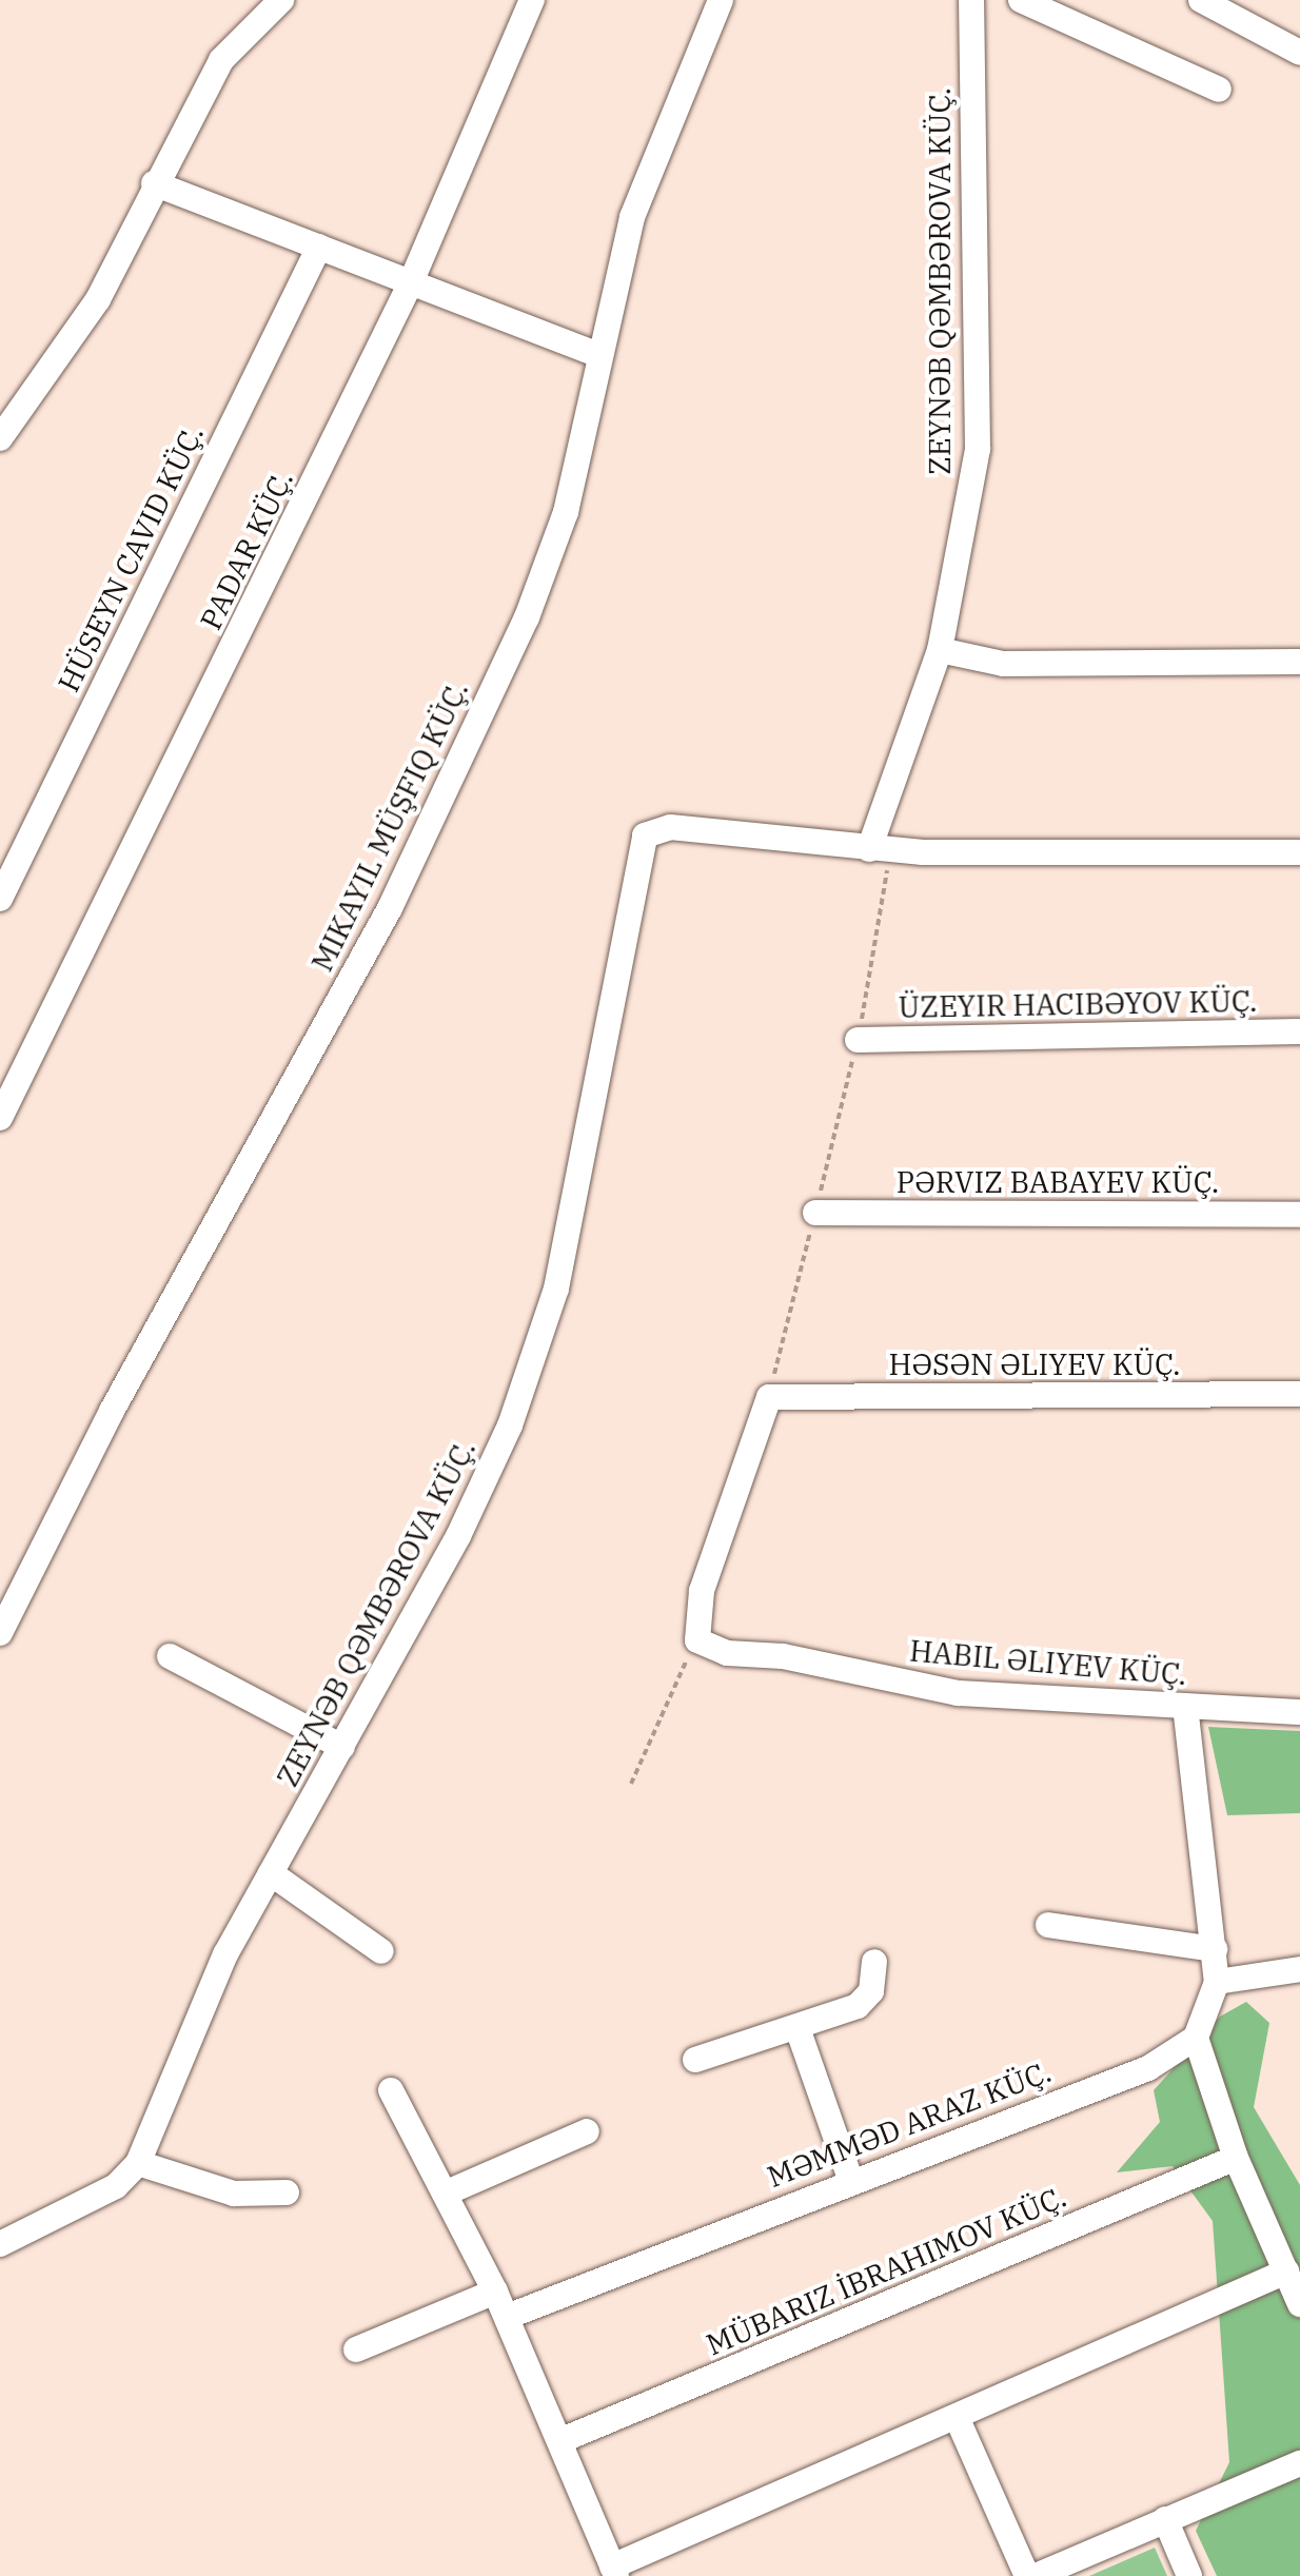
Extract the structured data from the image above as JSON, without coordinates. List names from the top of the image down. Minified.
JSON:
{"streets":{"street":["ZEYNƏB QƏMBƏROVA KÜÇ.","PADAR KÜÇ.","HÜSEYN CAVID KÜÇ.","PƏRVIZ BABAYEV KÜÇ.","HƏSƏN ƏLIYEV KÜÇ.","HABIL ƏLIYEV KÜÇ.","MƏMMƏD ARAZ KÜÇ.","MÜBARIZ İBRAHIMOV KÜÇ."]}}
